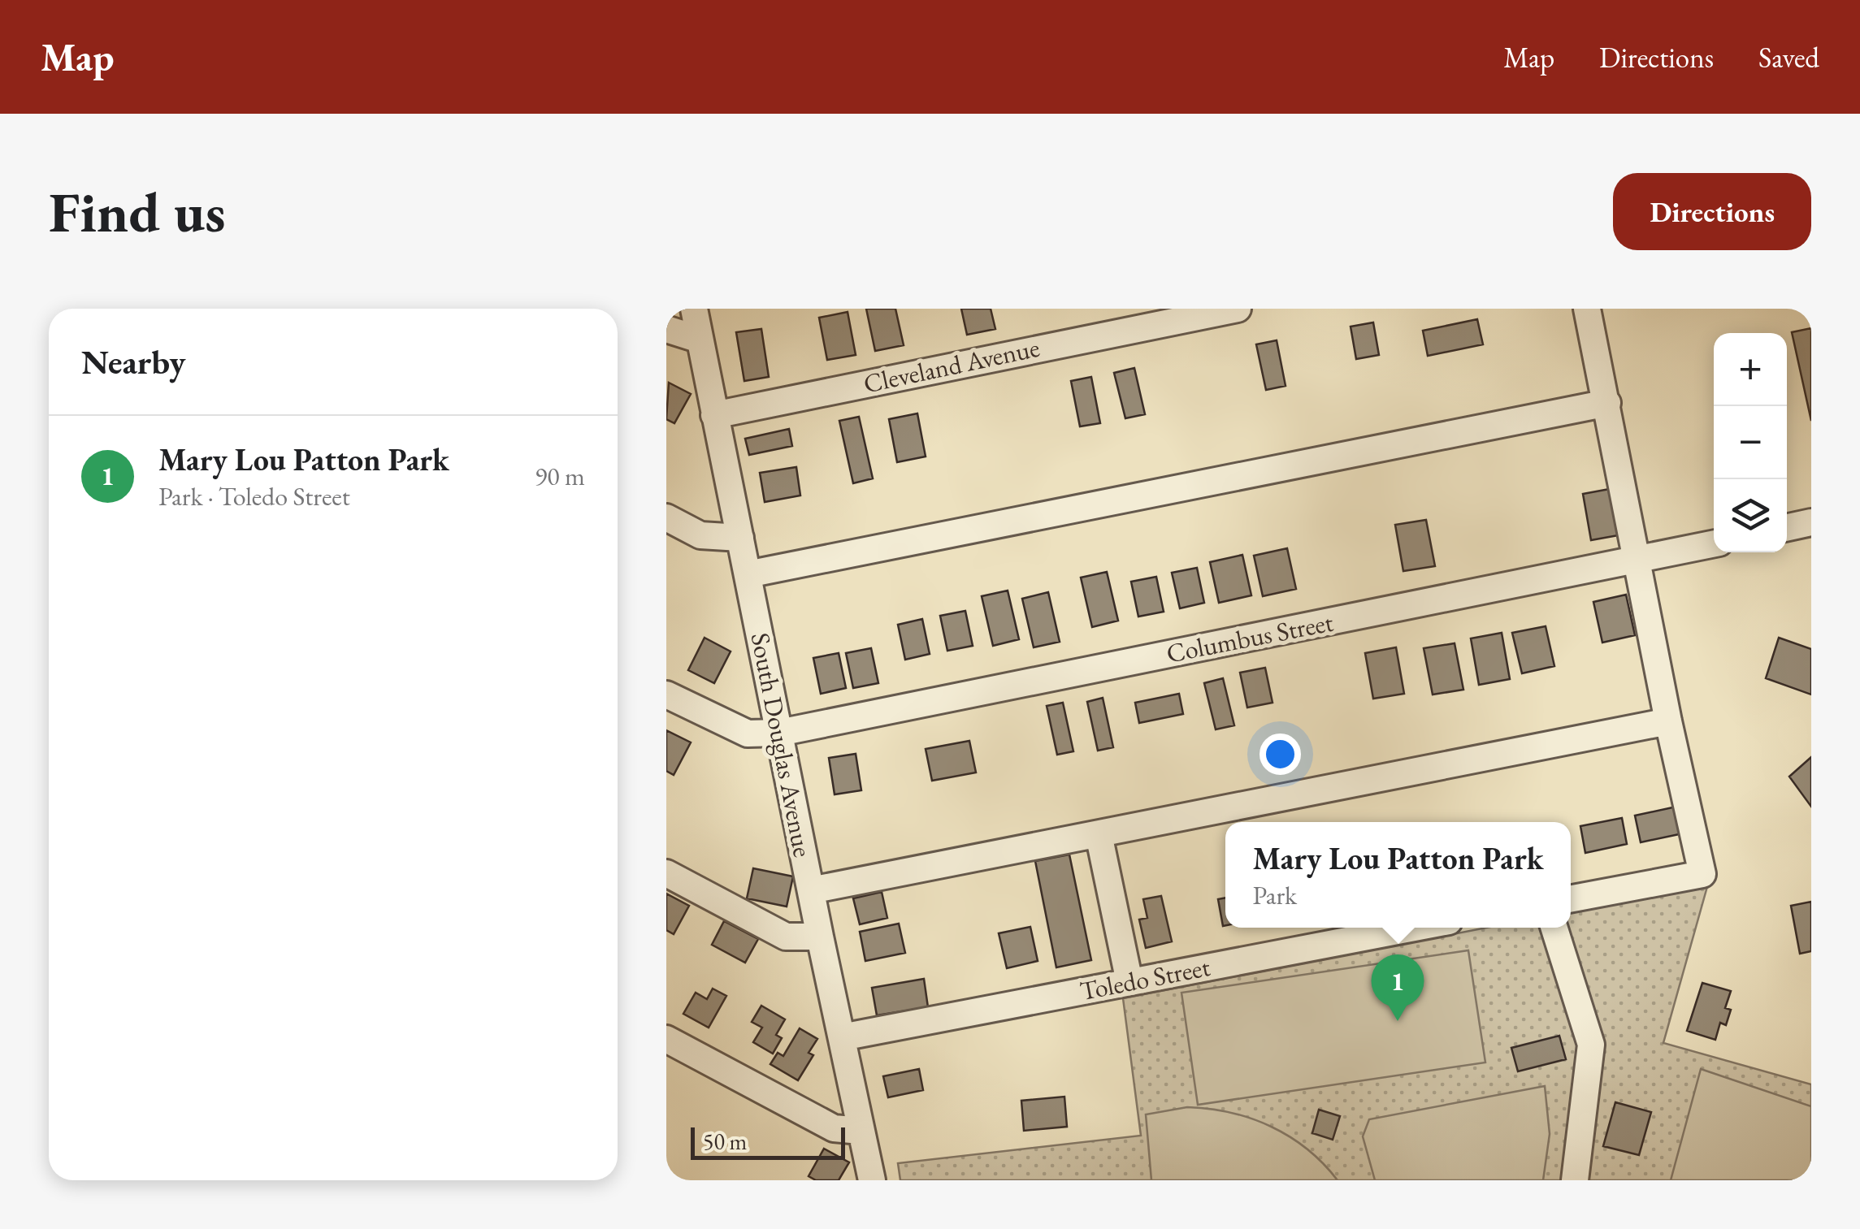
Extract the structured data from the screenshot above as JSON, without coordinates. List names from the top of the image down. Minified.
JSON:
{"streets":{"street":["Cleveland Avenue","Columbus Street","South Douglas Avenue","Toledo Street"]},"crossings":[["Cleveland Avenue","South Douglas Avenue"],["Columbus Street","South Douglas Avenue"],["South Douglas Avenue","Toledo Street"]],"scale_bar":"50 m","page":{"header":"Map","nav":["Map","Directions","Saved"],"buttons":"Directions","title":"Find us","heading":"Nearby","map_buttons":["+","−"],"list":[{"mark":"1","name":"Mary Lou Patton Park","note":"Park · Toledo Street","value":"90 m"}],"popup":["Mary Lou Patton Park","Park"],"pins":"1","scale":"50 m"}}
